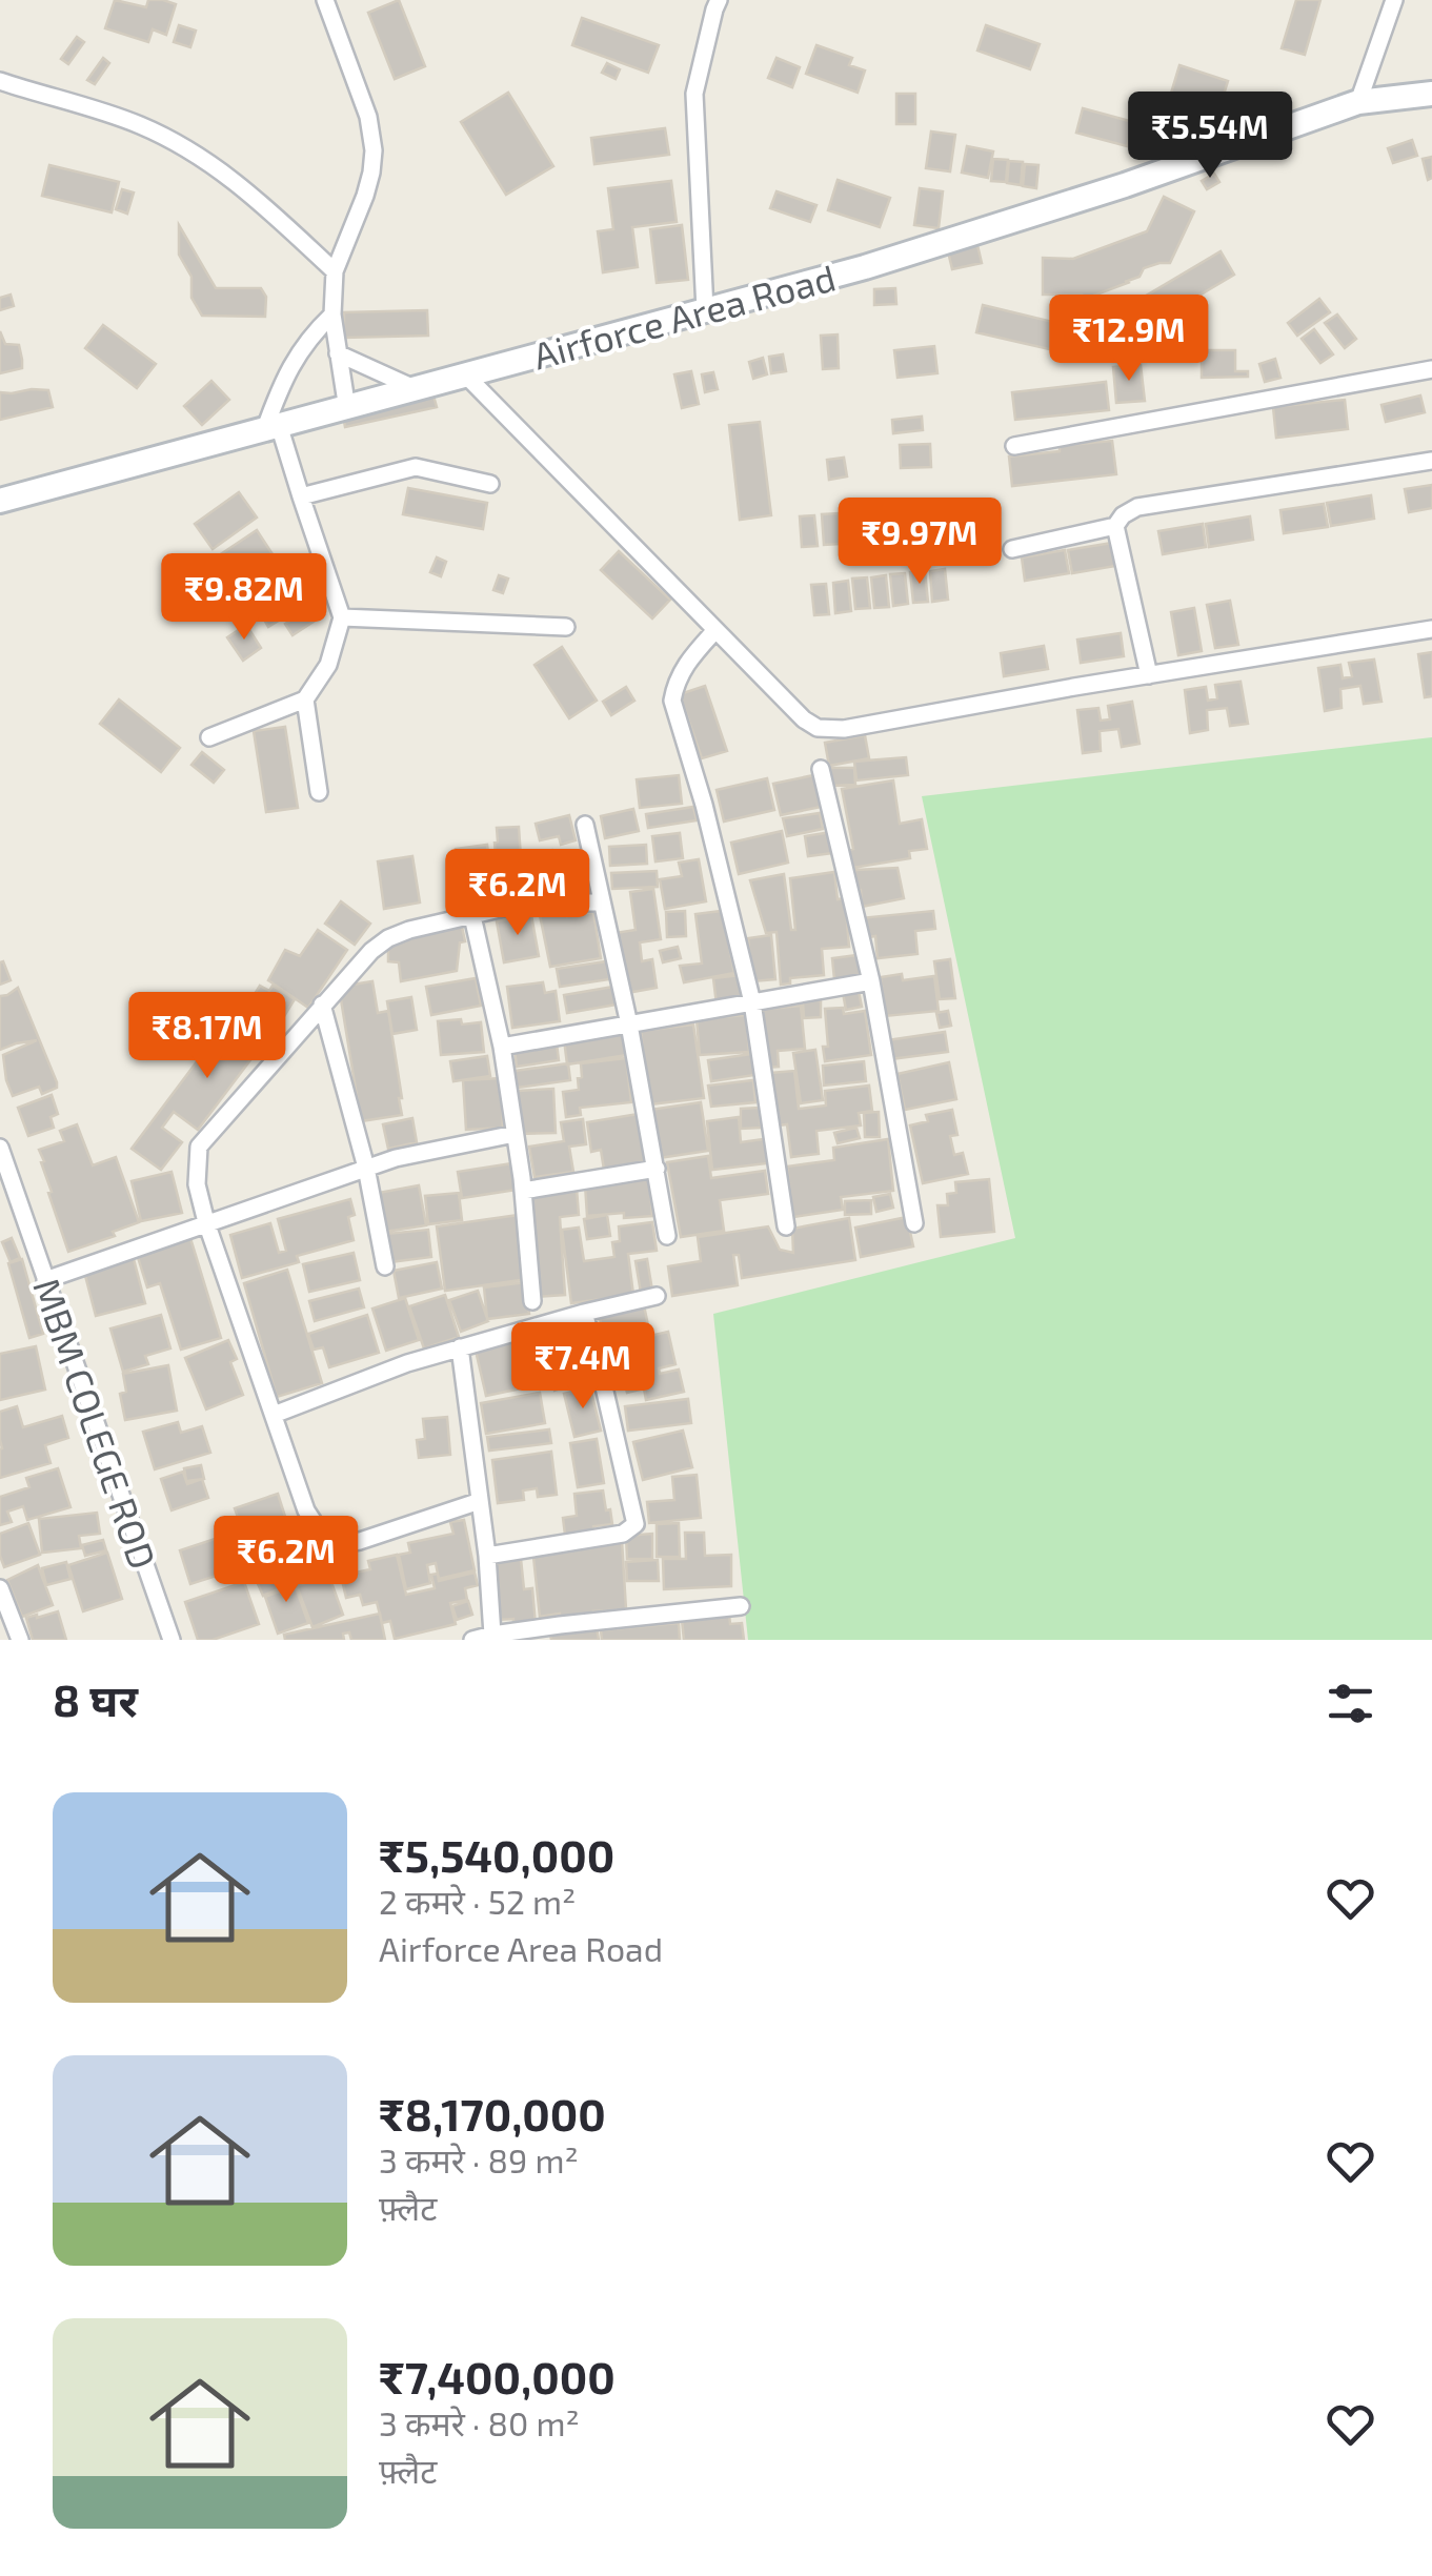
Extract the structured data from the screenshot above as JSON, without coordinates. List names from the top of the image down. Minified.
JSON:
{"streets":{"street":["Airforce Area Road","MBM COLEGE ROD"]},"page":{"price":["₹5.54M","₹12.9M","₹9.97M","₹9.82M","₹6.2M","₹8.17M","₹7.4M","₹6.2M"],"heading":"8 घर","list":[{"name":"₹5,540,000","note":"2 कमरे · 52 m² · Airforce Area Road"},{"name":"₹8,170,000","note":"3 कमरे · 89 m² · फ़्लैट"},{"name":"₹7,400,000","note":"3 कमरे · 80 m² · फ़्लैट"}]}}
